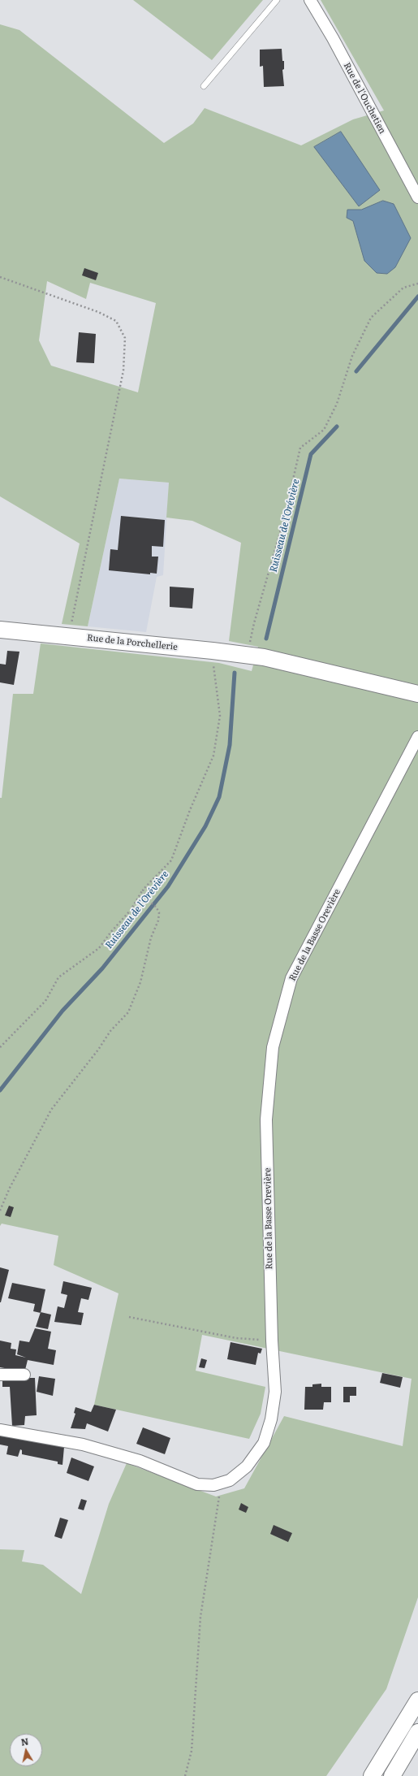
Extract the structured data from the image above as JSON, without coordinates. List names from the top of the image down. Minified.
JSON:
{"streets":{"street":["Rue de l'Ouchetien","Rue de la Porchellerie","Rue de la Basse Orevière"]},"water":["Ruisseau de l'Orévière"],"north":"top"}
